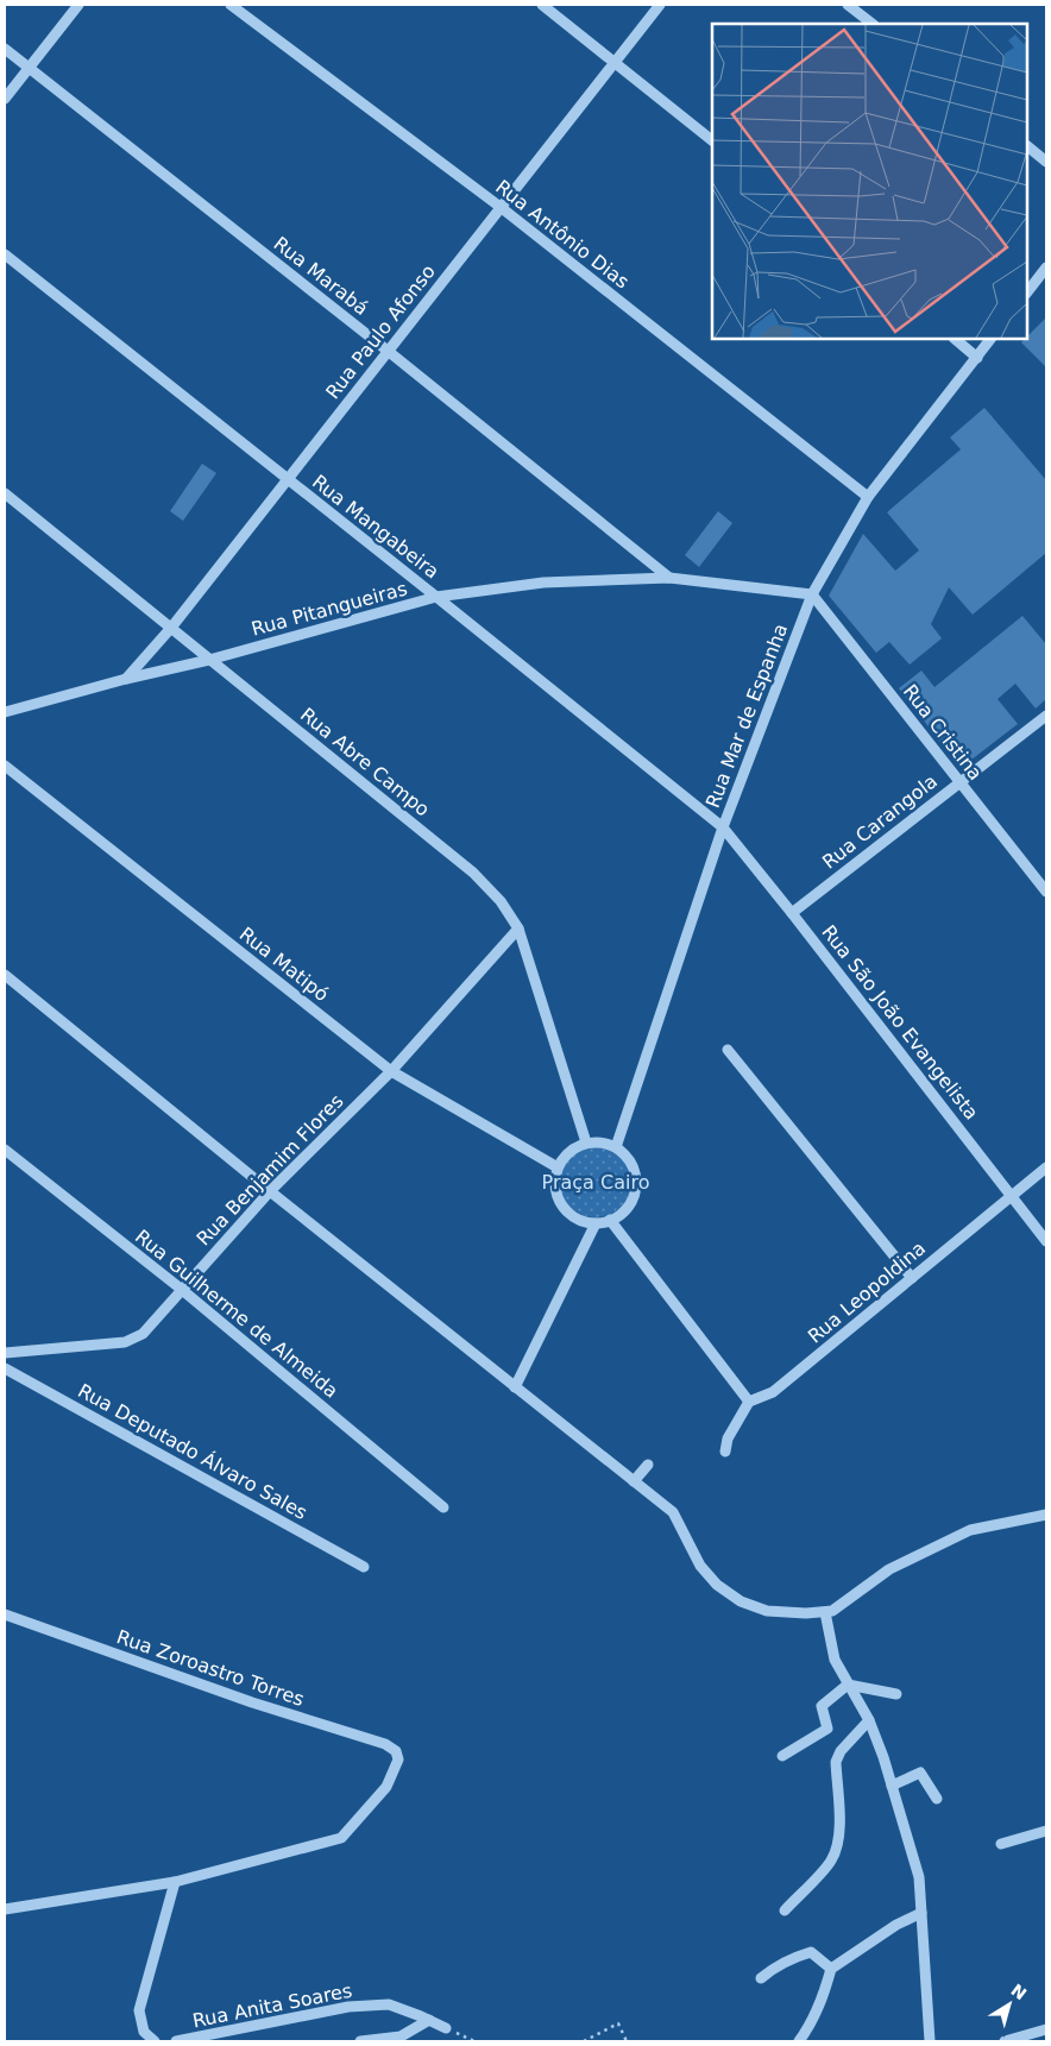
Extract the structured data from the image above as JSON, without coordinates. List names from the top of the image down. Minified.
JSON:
{"streets":{"street":["Rua Antônio Dias","Rua Marabá","Rua Paulo Afonso","Rua Mangabeira","Rua Pitangueiras","Rua Mar de Espanha","Rua Cristina","Rua Abre Campo","Rua Carangola","Rua Matipó","Rua São João Evangelista","Rua Benjamim Flores","Rua Leopoldina","Rua Guilherme de Almeida","Rua Deputado Álvaro Sales","Rua Zoroastro Torres","Rua Anita Soares"]},"crossings":[["Rua Antônio Dias","Rua Paulo Afonso"],["Rua Antônio Dias","Rua Mar de Espanha"],["Rua Marabá","Rua Paulo Afonso"],["Rua Marabá","Rua Pitangueiras"],["Rua Paulo Afonso","Rua Mangabeira"],["Rua Paulo Afonso","Rua Pitangueiras"],["Rua Paulo Afonso","Rua Abre Campo"],["Rua Mangabeira","Rua Pitangueiras"],["Rua Mangabeira","Rua Mar de Espanha"],["Rua Mangabeira","Rua São João Evangelista"],["Rua Pitangueiras","Rua Mar de Espanha"],["Rua Pitangueiras","Rua Cristina"],["Rua Pitangueiras","Rua Abre Campo"],["Rua Mar de Espanha","Rua Cristina"],["Rua Mar de Espanha","Rua Abre Campo"],["Rua Mar de Espanha","Rua Matipó"],["Rua Mar de Espanha","Rua São João Evangelista"],["Rua Cristina","Rua Carangola"],["Rua Abre Campo","Rua Matipó"],["Rua Abre Campo","Rua Benjamim Flores"],["Rua Carangola","Rua São João Evangelista"],["Rua Matipó","Rua Benjamim Flores"],["Rua São João Evangelista","Rua Leopoldina"],["Rua Benjamim Flores","Rua Guilherme de Almeida"]],"parks":["Praça Cairo"],"north":"top right"}
